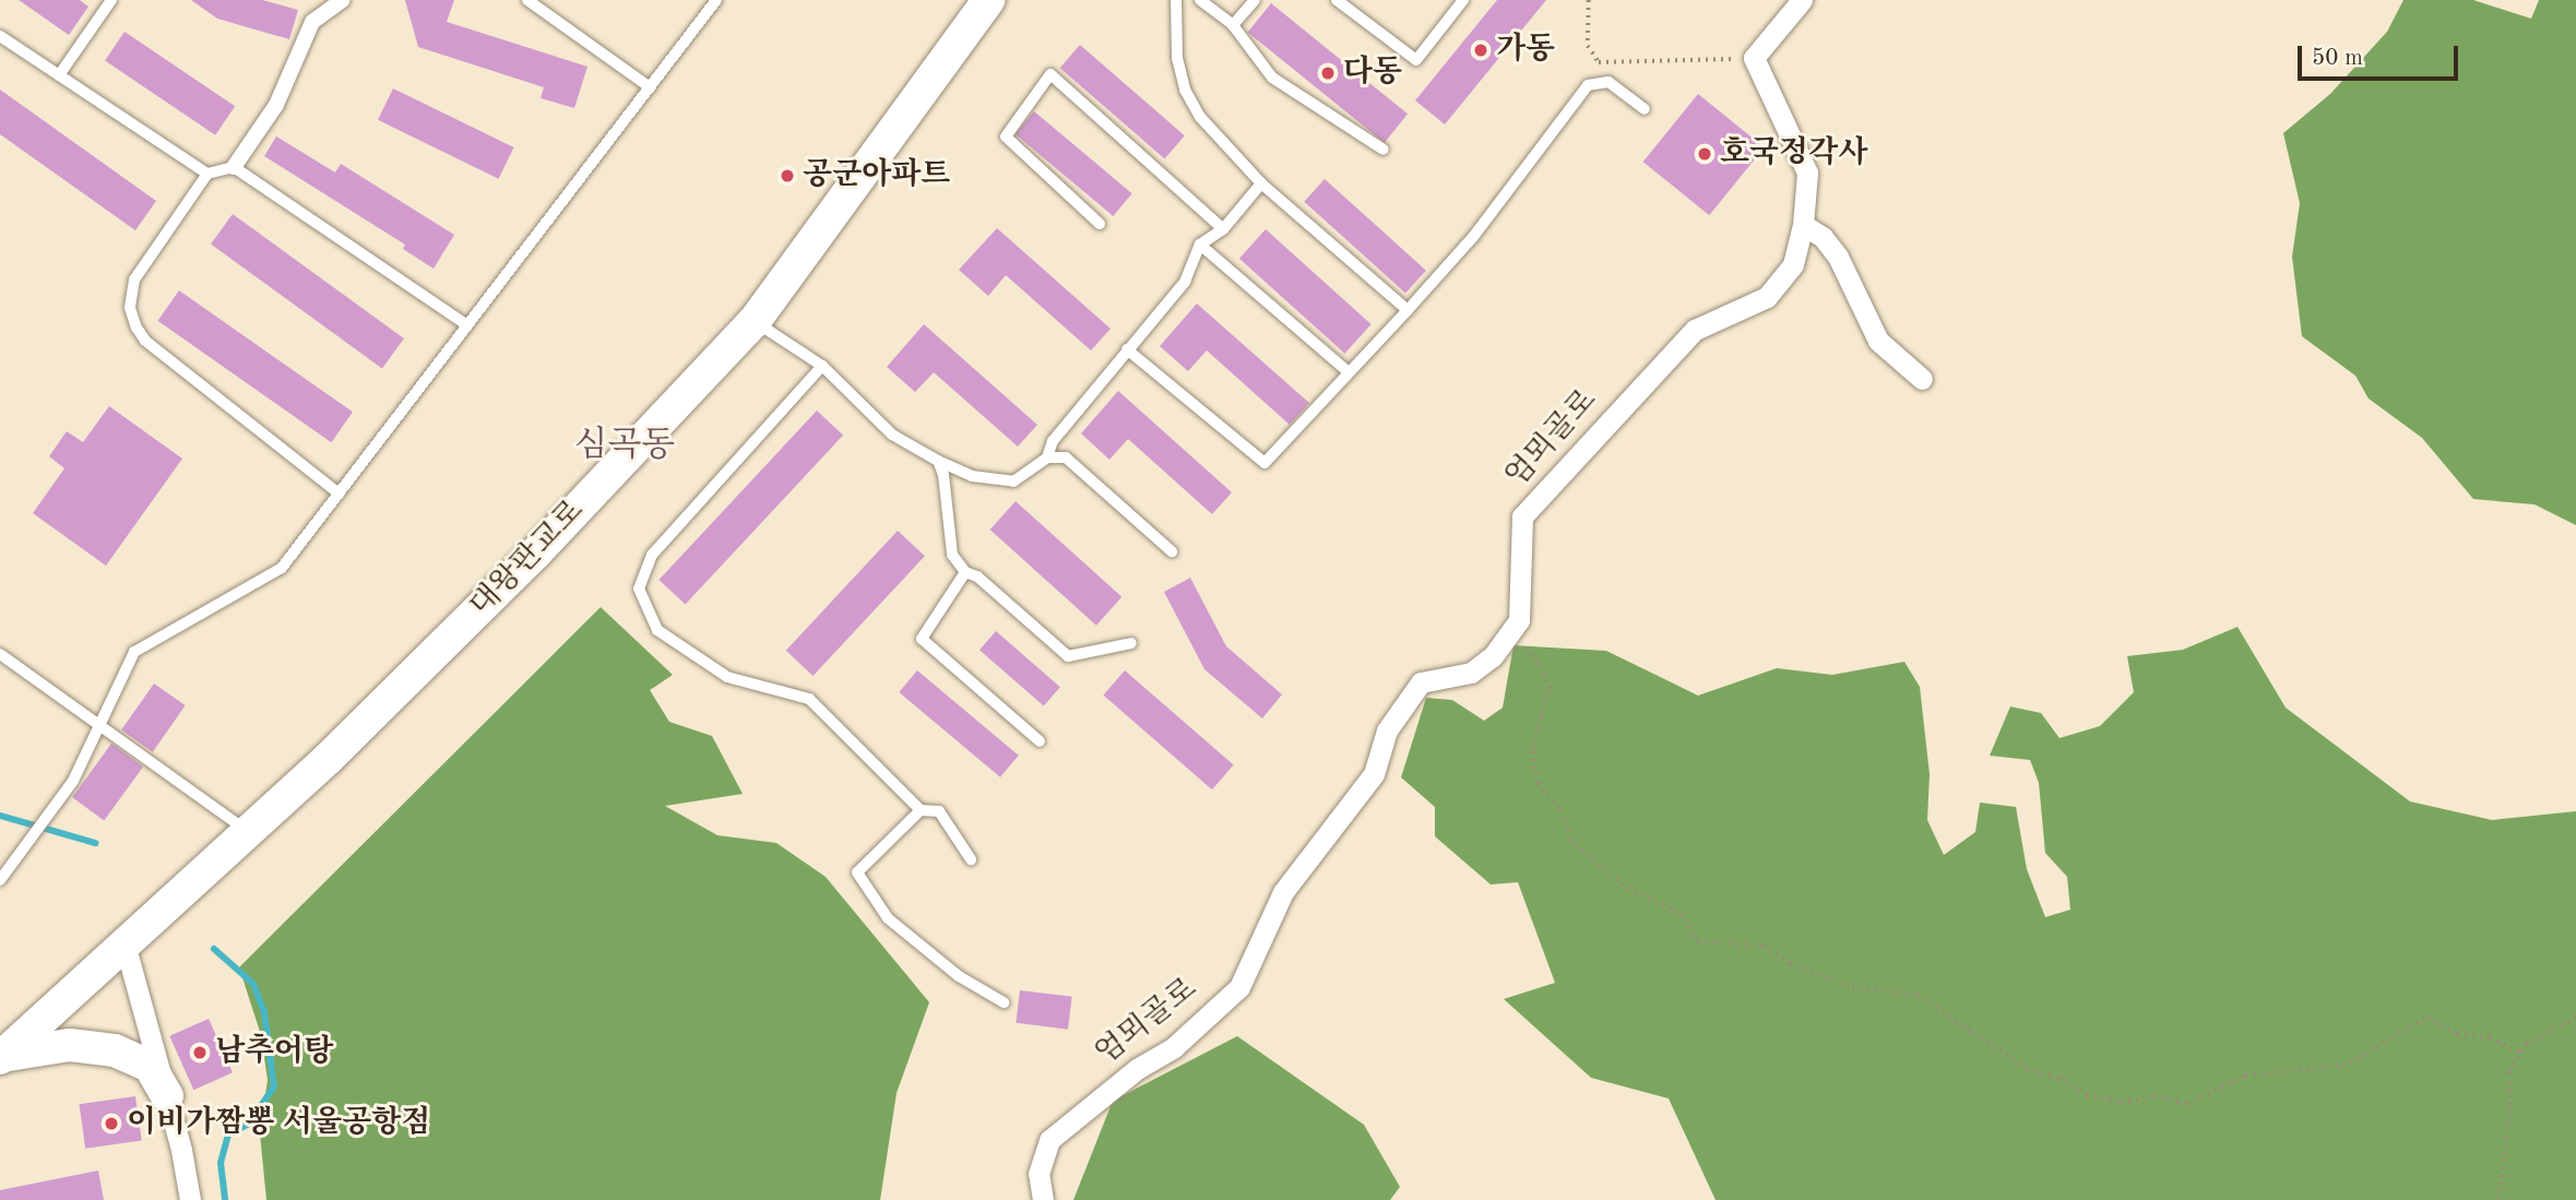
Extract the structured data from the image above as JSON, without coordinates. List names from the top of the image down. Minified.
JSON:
{"streets":{"main road":["대왕판교로"],"street":["엄뫼골로"]},"districts":["심곡동"],"places":["가동","다동","호국정각사","공군아파트","남추어탕","이비가짬뽕 서울공항점"],"scale_bar":"50 m"}
